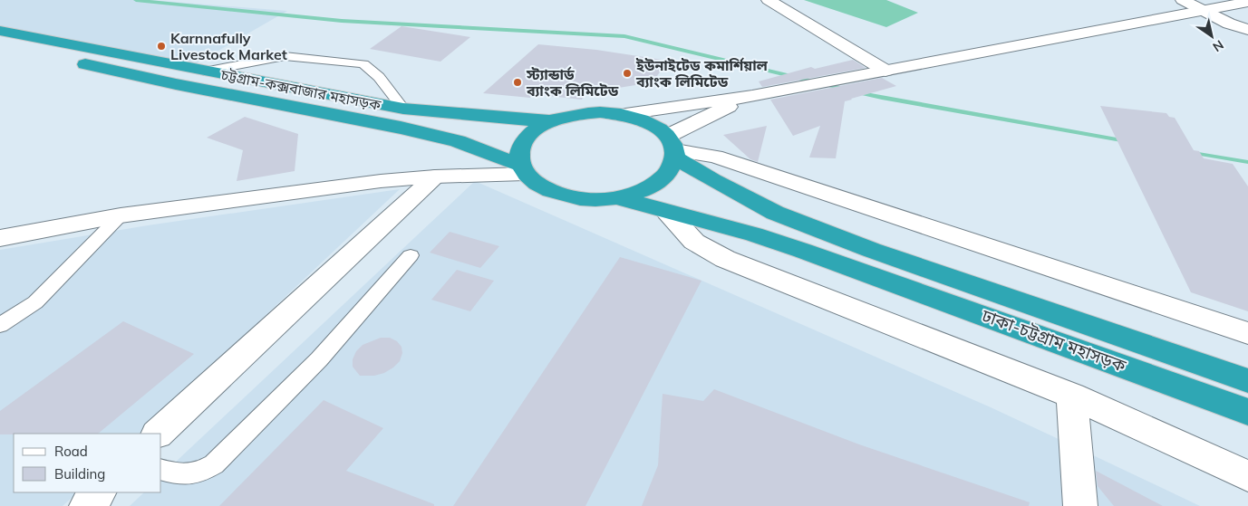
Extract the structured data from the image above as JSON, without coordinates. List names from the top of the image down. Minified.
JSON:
{"streets":{"highway":["চট্টগ্রাম-কক্সবাজার মহাসড়ক","ঢাকা-চট্টগ্রাম মহাসড়ক"]},"places":["Karnnafully Livestock Market","ইউনাইটেড কমার্শিয়াল ব্যাংক লিমিটেড","স্ট্যান্ডার্ড ব্যাংক লিমিটেড"],"legend":["Road","Building"],"north":"bottom right"}
